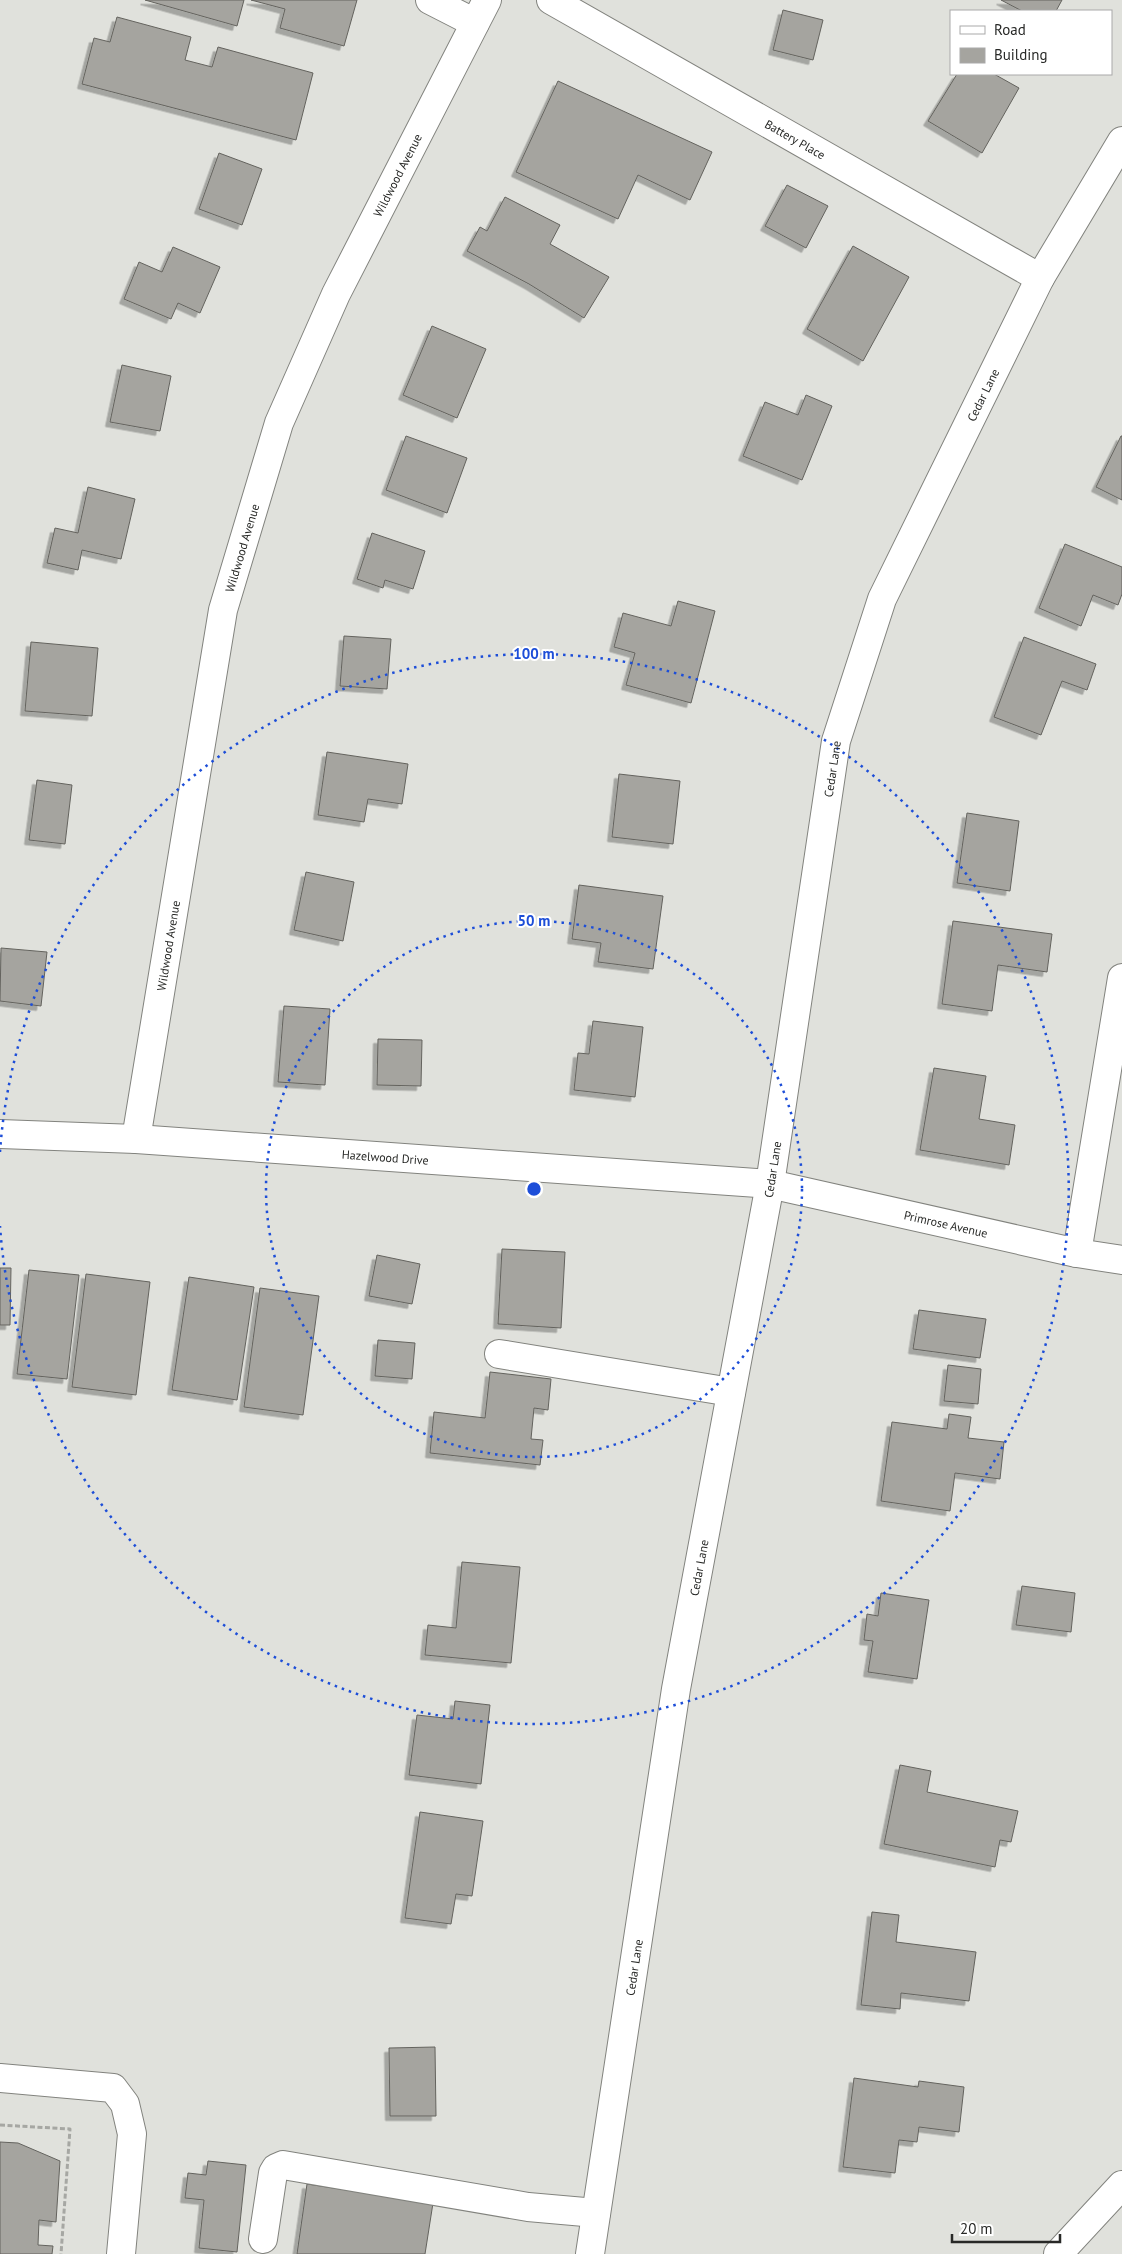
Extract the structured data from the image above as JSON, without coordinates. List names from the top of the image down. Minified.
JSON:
{"streets":{"main road":["Battery Place","Wildwood Avenue","Cedar Lane","Hazelwood Drive","Primrose Avenue"]},"crossings":[["Battery Place","Cedar Lane"],["Wildwood Avenue","Hazelwood Drive"],["Cedar Lane","Hazelwood Drive"],["Cedar Lane","Primrose Avenue"],["Hazelwood Drive","Primrose Avenue"]],"legend":["Road","Building"],"scale_bar":"20 m","rings":["100 m","50 m"]}
